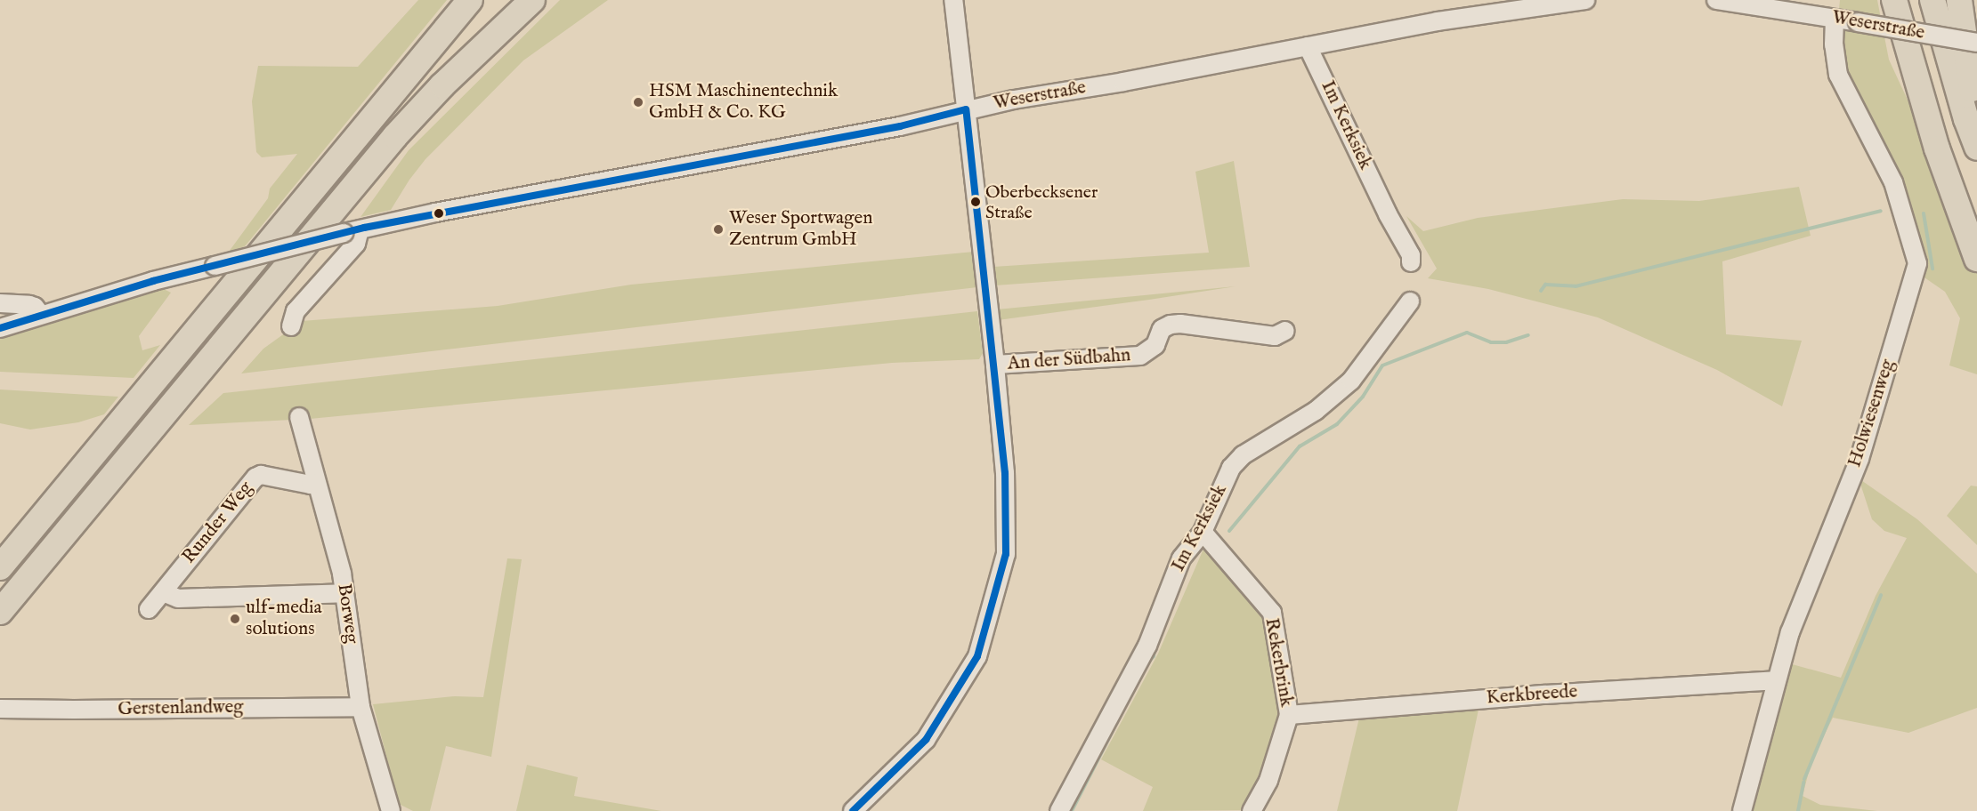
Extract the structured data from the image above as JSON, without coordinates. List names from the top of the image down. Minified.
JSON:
{"streets":{"street":["Weserstraße","Im Kerksiek","An der Südbahn","Holwiesenweg","Runder Weg","Borweg","Rekerbrink","Kerkbreede","Gerstenlandweg"]},"crossings":[["Weserstraße","Im Kerksiek"],["Weserstraße","Holwiesenweg"],["Im Kerksiek","Rekerbrink"],["Holwiesenweg","Kerkbreede"],["Runder Weg","Borweg"],["Borweg","Gerstenlandweg"],["Rekerbrink","Kerkbreede"]],"places":["HSM Maschinentechnik GmbH & Co. KG","Oberbecksener Straße","Weser Sportwagen Zentrum GmbH","ulf-media solutions"]}
